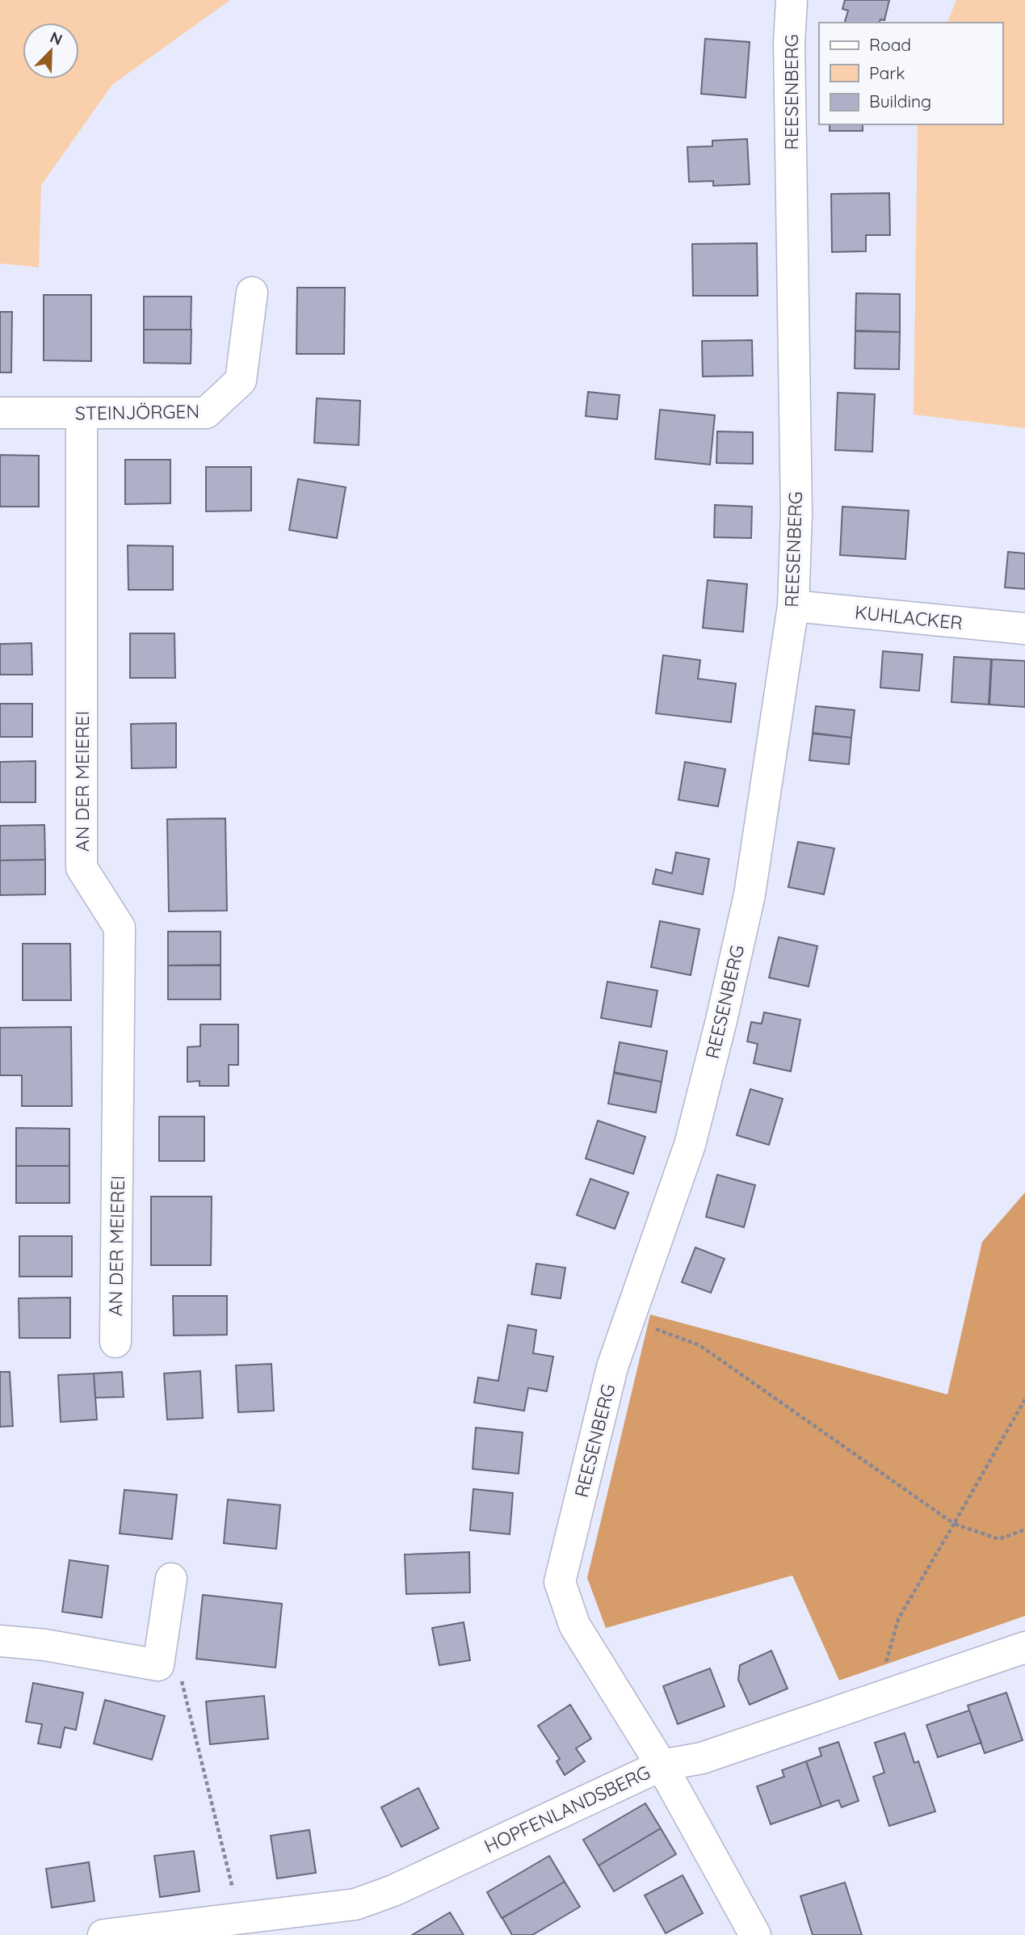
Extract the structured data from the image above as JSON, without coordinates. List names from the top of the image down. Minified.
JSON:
{"streets":{"street":["REESENBERG","STEINJÖRGEN","KUHLACKER","AN DER MEIEREI","HOPFENLANDSBERG"]},"crossings":[["REESENBERG","KUHLACKER"],["REESENBERG","HOPFENLANDSBERG"],["STEINJÖRGEN","AN DER MEIEREI"]],"legend":["Road","Park","Building"],"north":"top right"}
